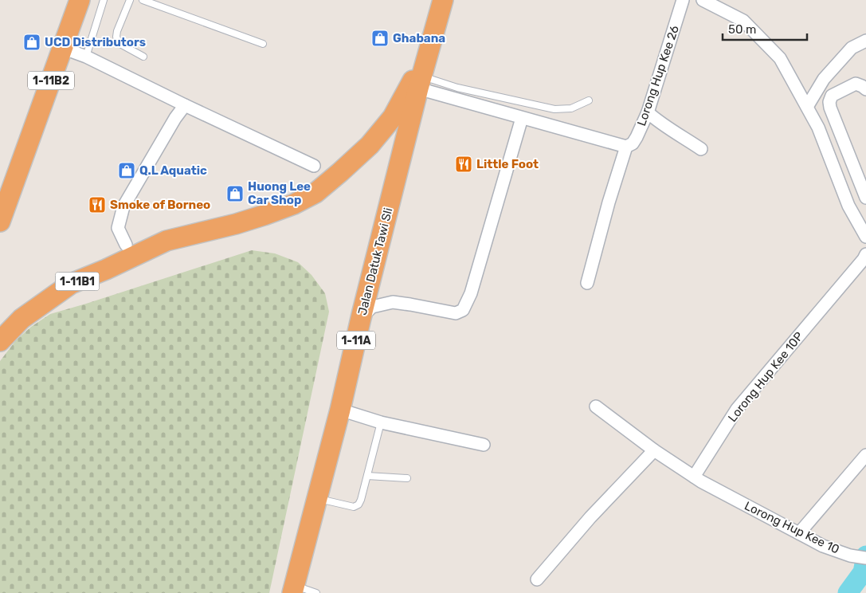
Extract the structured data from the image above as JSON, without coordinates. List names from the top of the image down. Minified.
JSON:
{"streets":{"highway":["1-11B2","Jalan Datuk Tawi Sli","1-11B1","1-11A"],"street":["Lorong Hup Kee 26","Lorong Hup Kee 10P","Lorong Hup Kee 10"]},"crossings":[["Jalan Datuk Tawi Sli","1-11B1"],["Lorong Hup Kee 10P","Lorong Hup Kee 10"]],"places":{"shop":["Ghabana","UCD Distributors","Q.L Aquatic","Huong Lee Car Shop"],"restaurant":["Little Foot","Smoke of Borneo"]},"scale_bar":"50 m"}
